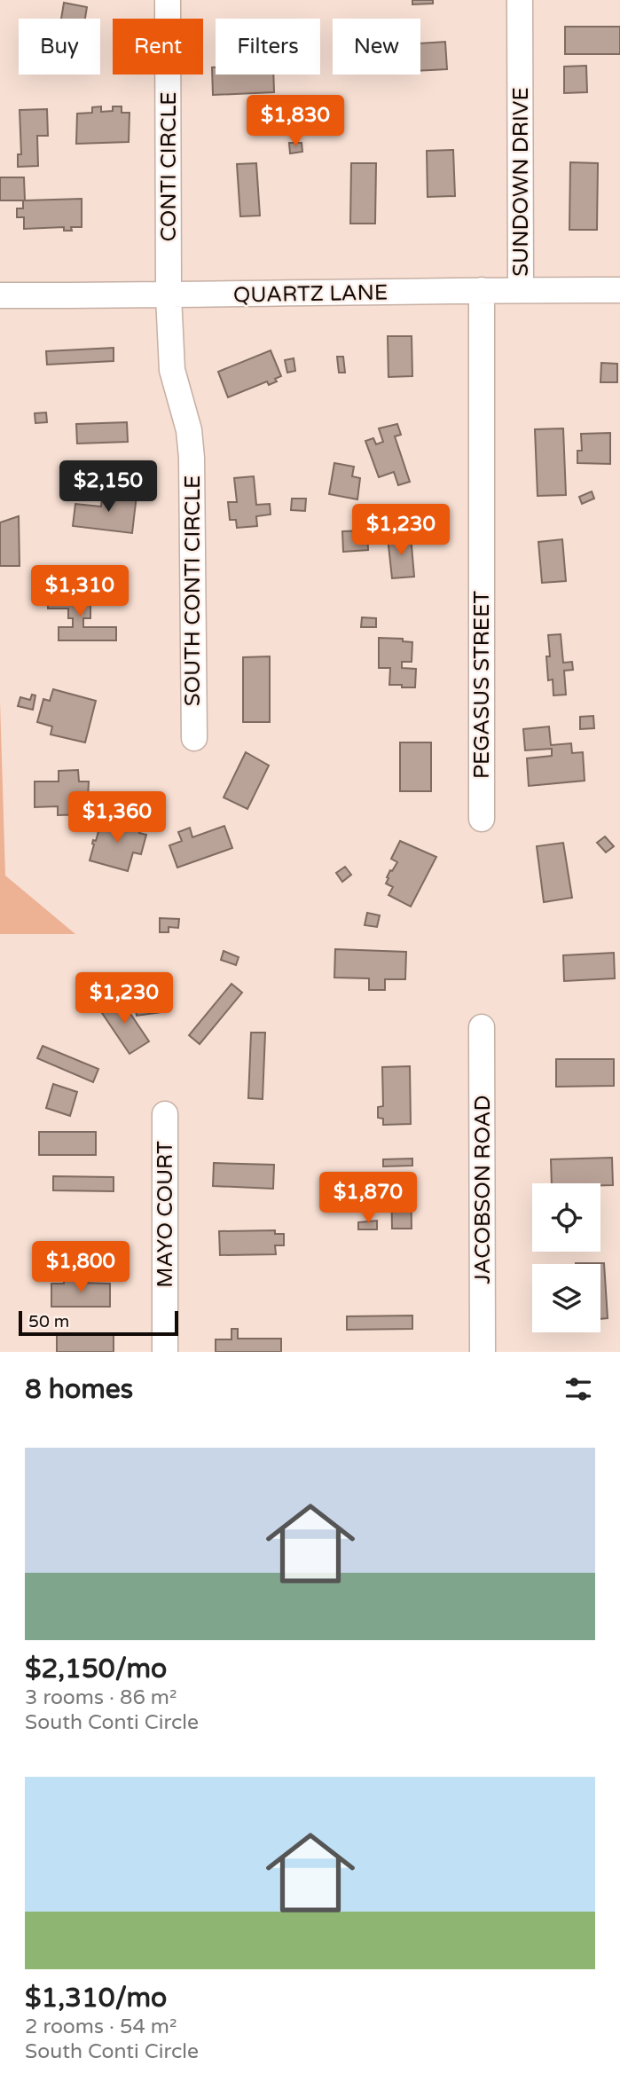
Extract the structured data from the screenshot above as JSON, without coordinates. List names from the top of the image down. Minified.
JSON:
{"streets":{"street":["CONTI CIRCLE","SUNDOWN DRIVE","QUARTZ LANE","SOUTH CONTI CIRCLE","PEGASUS STREET","JACOBSON ROAD","MAYO COURT"]},"crossings":[["CONTI CIRCLE","QUARTZ LANE"],["CONTI CIRCLE","SOUTH CONTI CIRCLE"],["SUNDOWN DRIVE","QUARTZ LANE"],["QUARTZ LANE","SOUTH CONTI CIRCLE"],["QUARTZ LANE","PEGASUS STREET"]],"scale_bar":"50 m","page":{"chip":["Buy","Rent","Filters","New"],"price":["$1,830","$2,150","$1,230","$1,310","$1,360","$1,230","$1,870","$1,800"],"scale":"50 m","heading":"8 homes","list":[{"name":"$2,150/mo","note":"3 rooms · 86 m² · South Conti Circle"},{"name":"$1,310/mo","note":"2 rooms · 54 m² · South Conti Circle"}]}}
